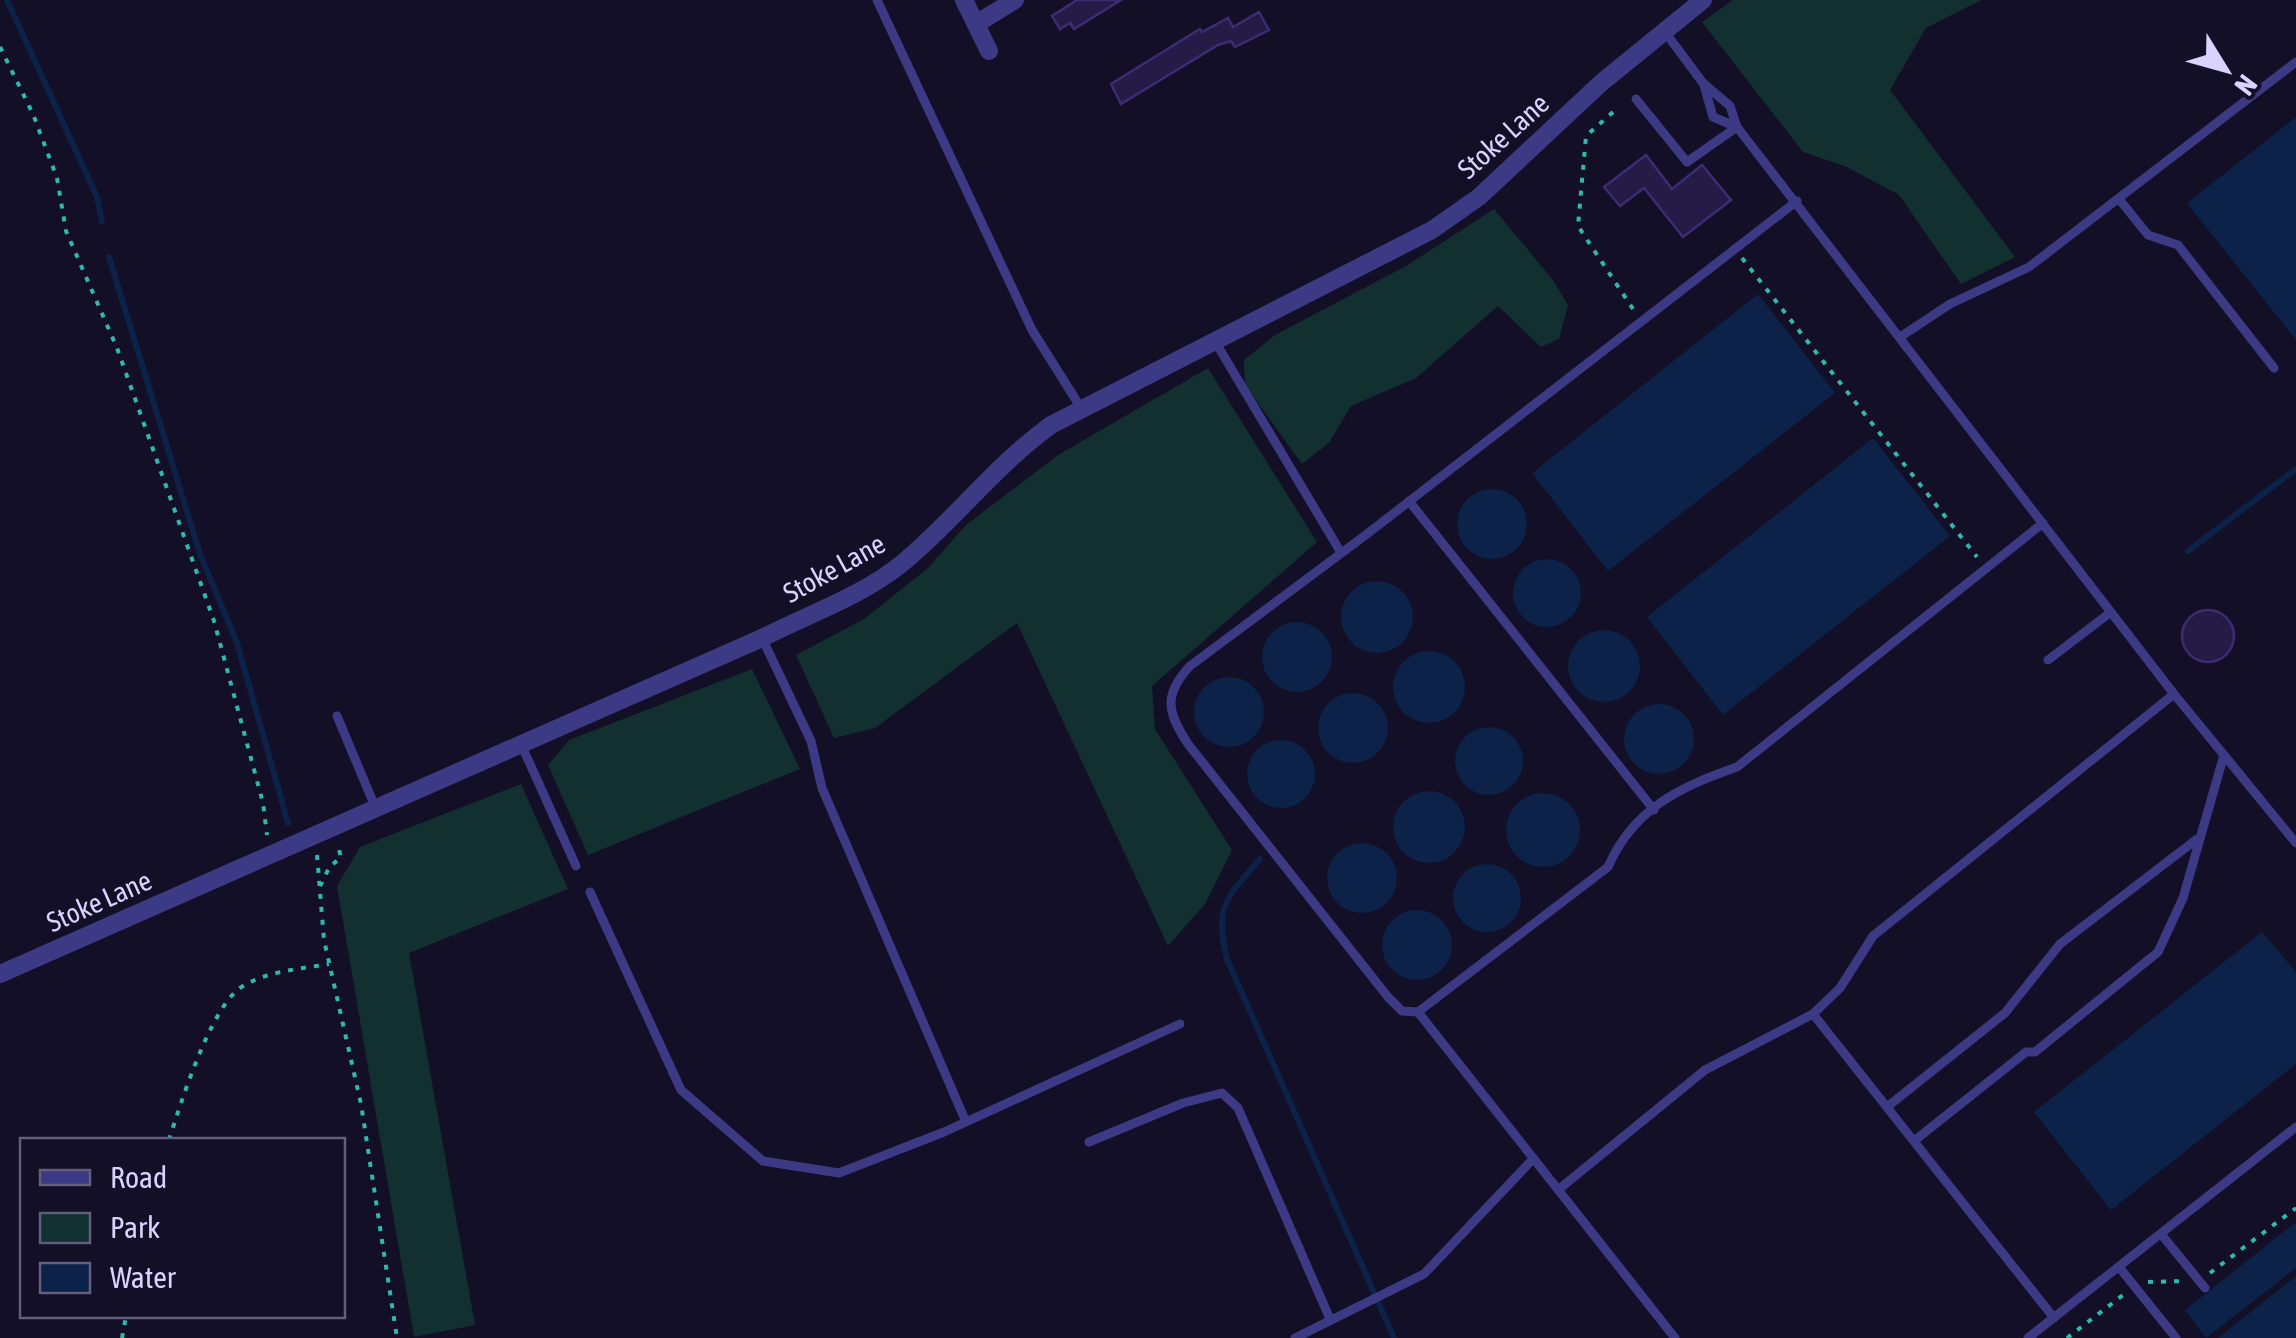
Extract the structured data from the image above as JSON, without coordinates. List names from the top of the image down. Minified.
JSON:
{"streets":{"street":["Stoke Lane"]},"legend":["Road","Park","Water"],"north":"bottom right"}
